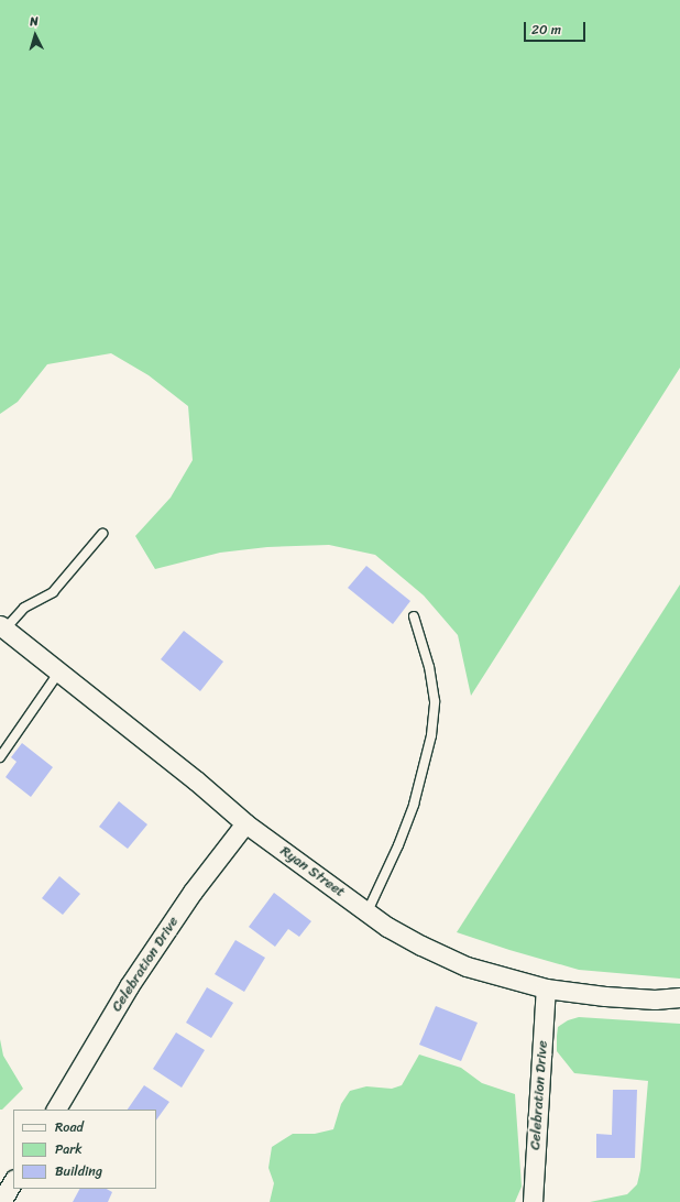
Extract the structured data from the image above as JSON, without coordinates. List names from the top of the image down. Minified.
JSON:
{"streets":{"street":["Ryan Street","Celebration Drive"]},"crossings":[["Ryan Street","Celebration Drive"]],"legend":["Road","Park","Building"],"scale_bar":"20 m","north":"top"}
